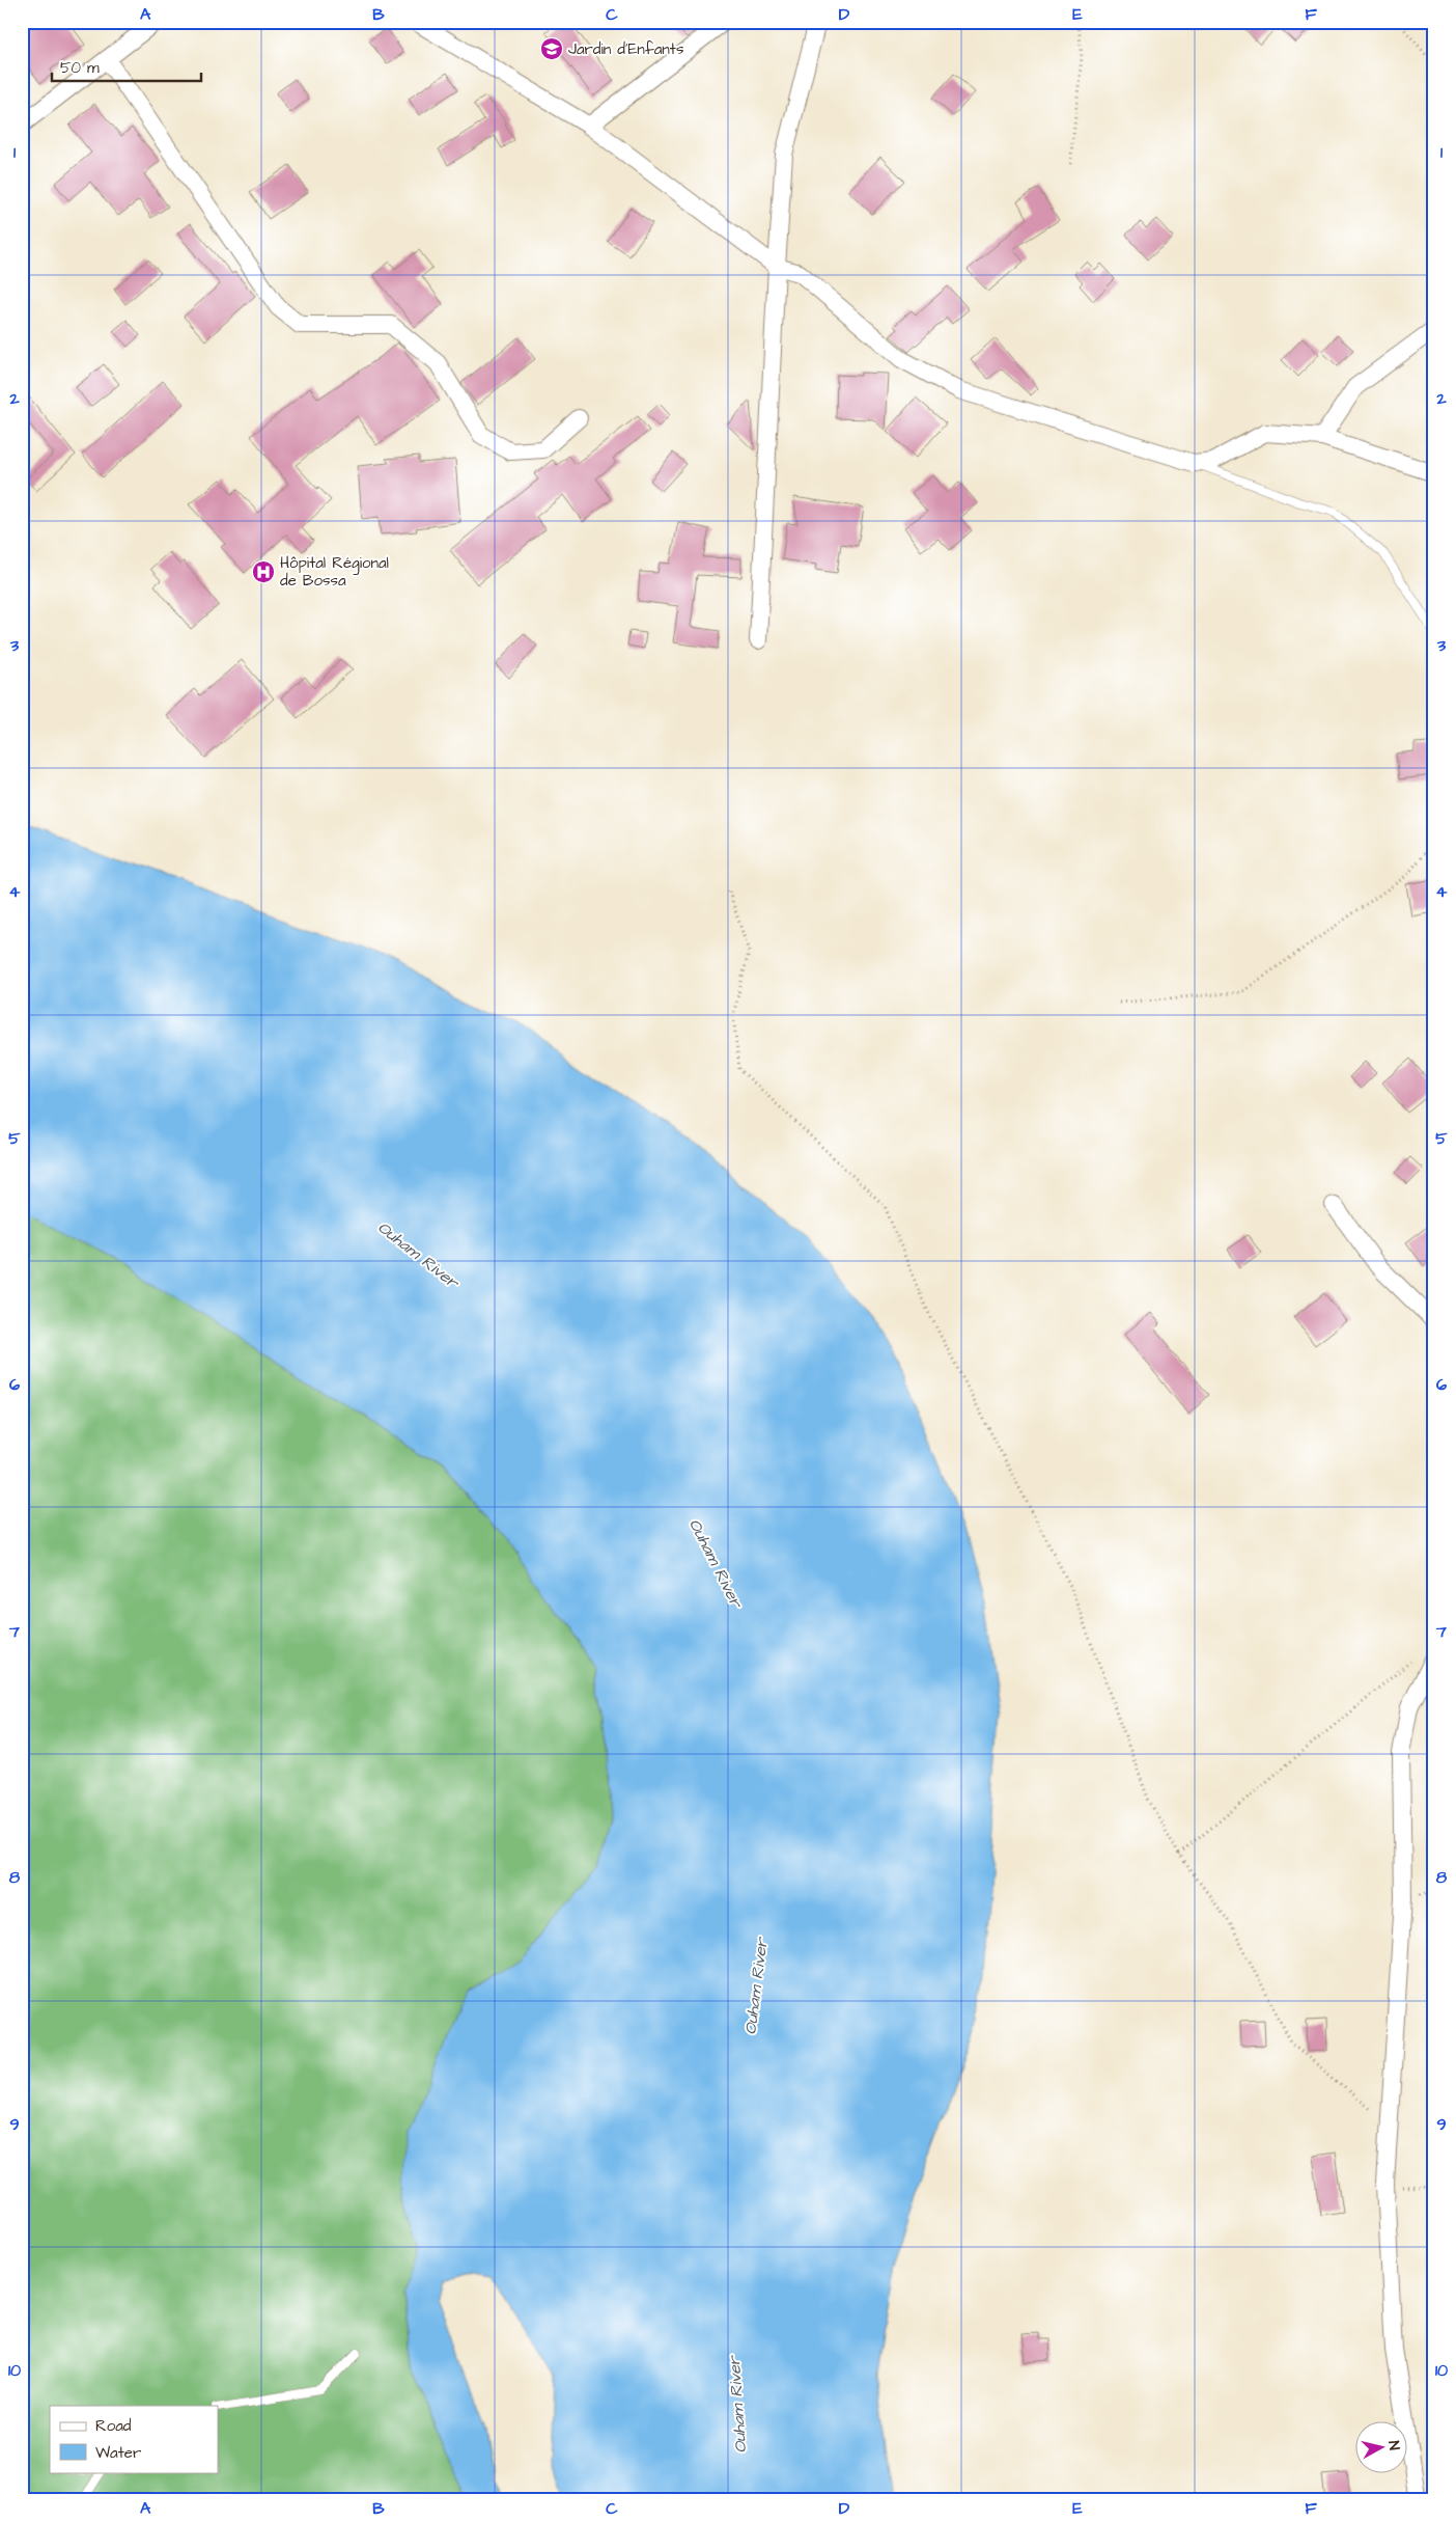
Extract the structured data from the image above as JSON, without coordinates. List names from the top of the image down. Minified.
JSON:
{"water":["Ouham River"],"places":{"school or university":["Jardin d'Enfants"],"hospital":["Hôpital Régional de Bossa"]},"legend":["Road","Water"],"scale_bar":"50 m","north":"right","grid":{"columns":["A","B","C","D","E","F"],"rows":["1","2","3","4","5","6","7","8","9","10"]}}
